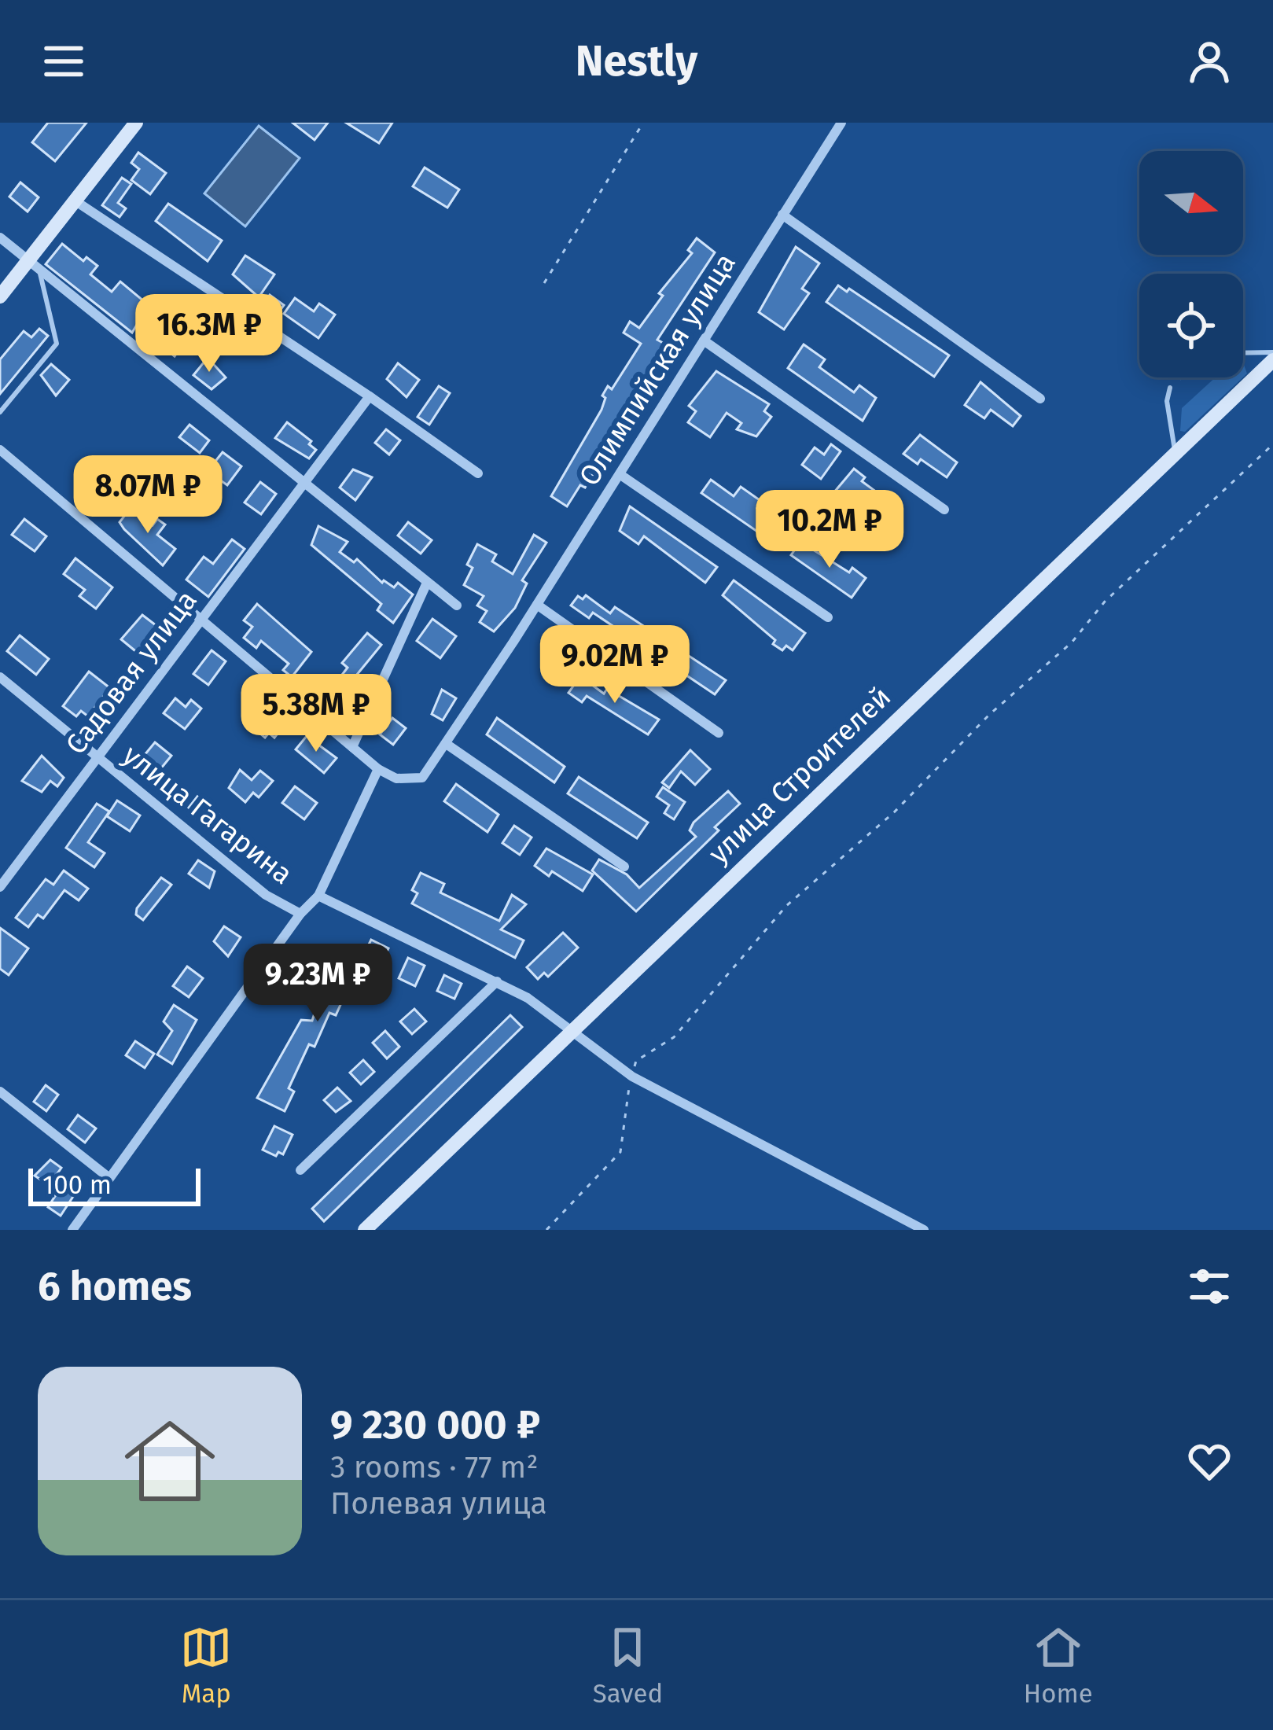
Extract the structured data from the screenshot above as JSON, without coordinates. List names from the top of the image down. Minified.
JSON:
{"streets":{"main road":["улица Строителей"],"street":["Олимпийская улица","Садовая улица","улица Гагарина"]},"crossings":[["Садовая улица","улица Гагарина"]],"scale_bar":"100 m","north":"right","page":{"header":"Nestly","price":["16.3M ₽","8.07M ₽","10.2M ₽","9.02M ₽","5.38M ₽","9.23M ₽"],"scale":"100 m","heading":"6 homes","list":[{"name":"9 230 000 ₽","note":"3 rooms · 77 m² · Полевая улица"}],"tabs":["Map","Saved","Home"]}}
